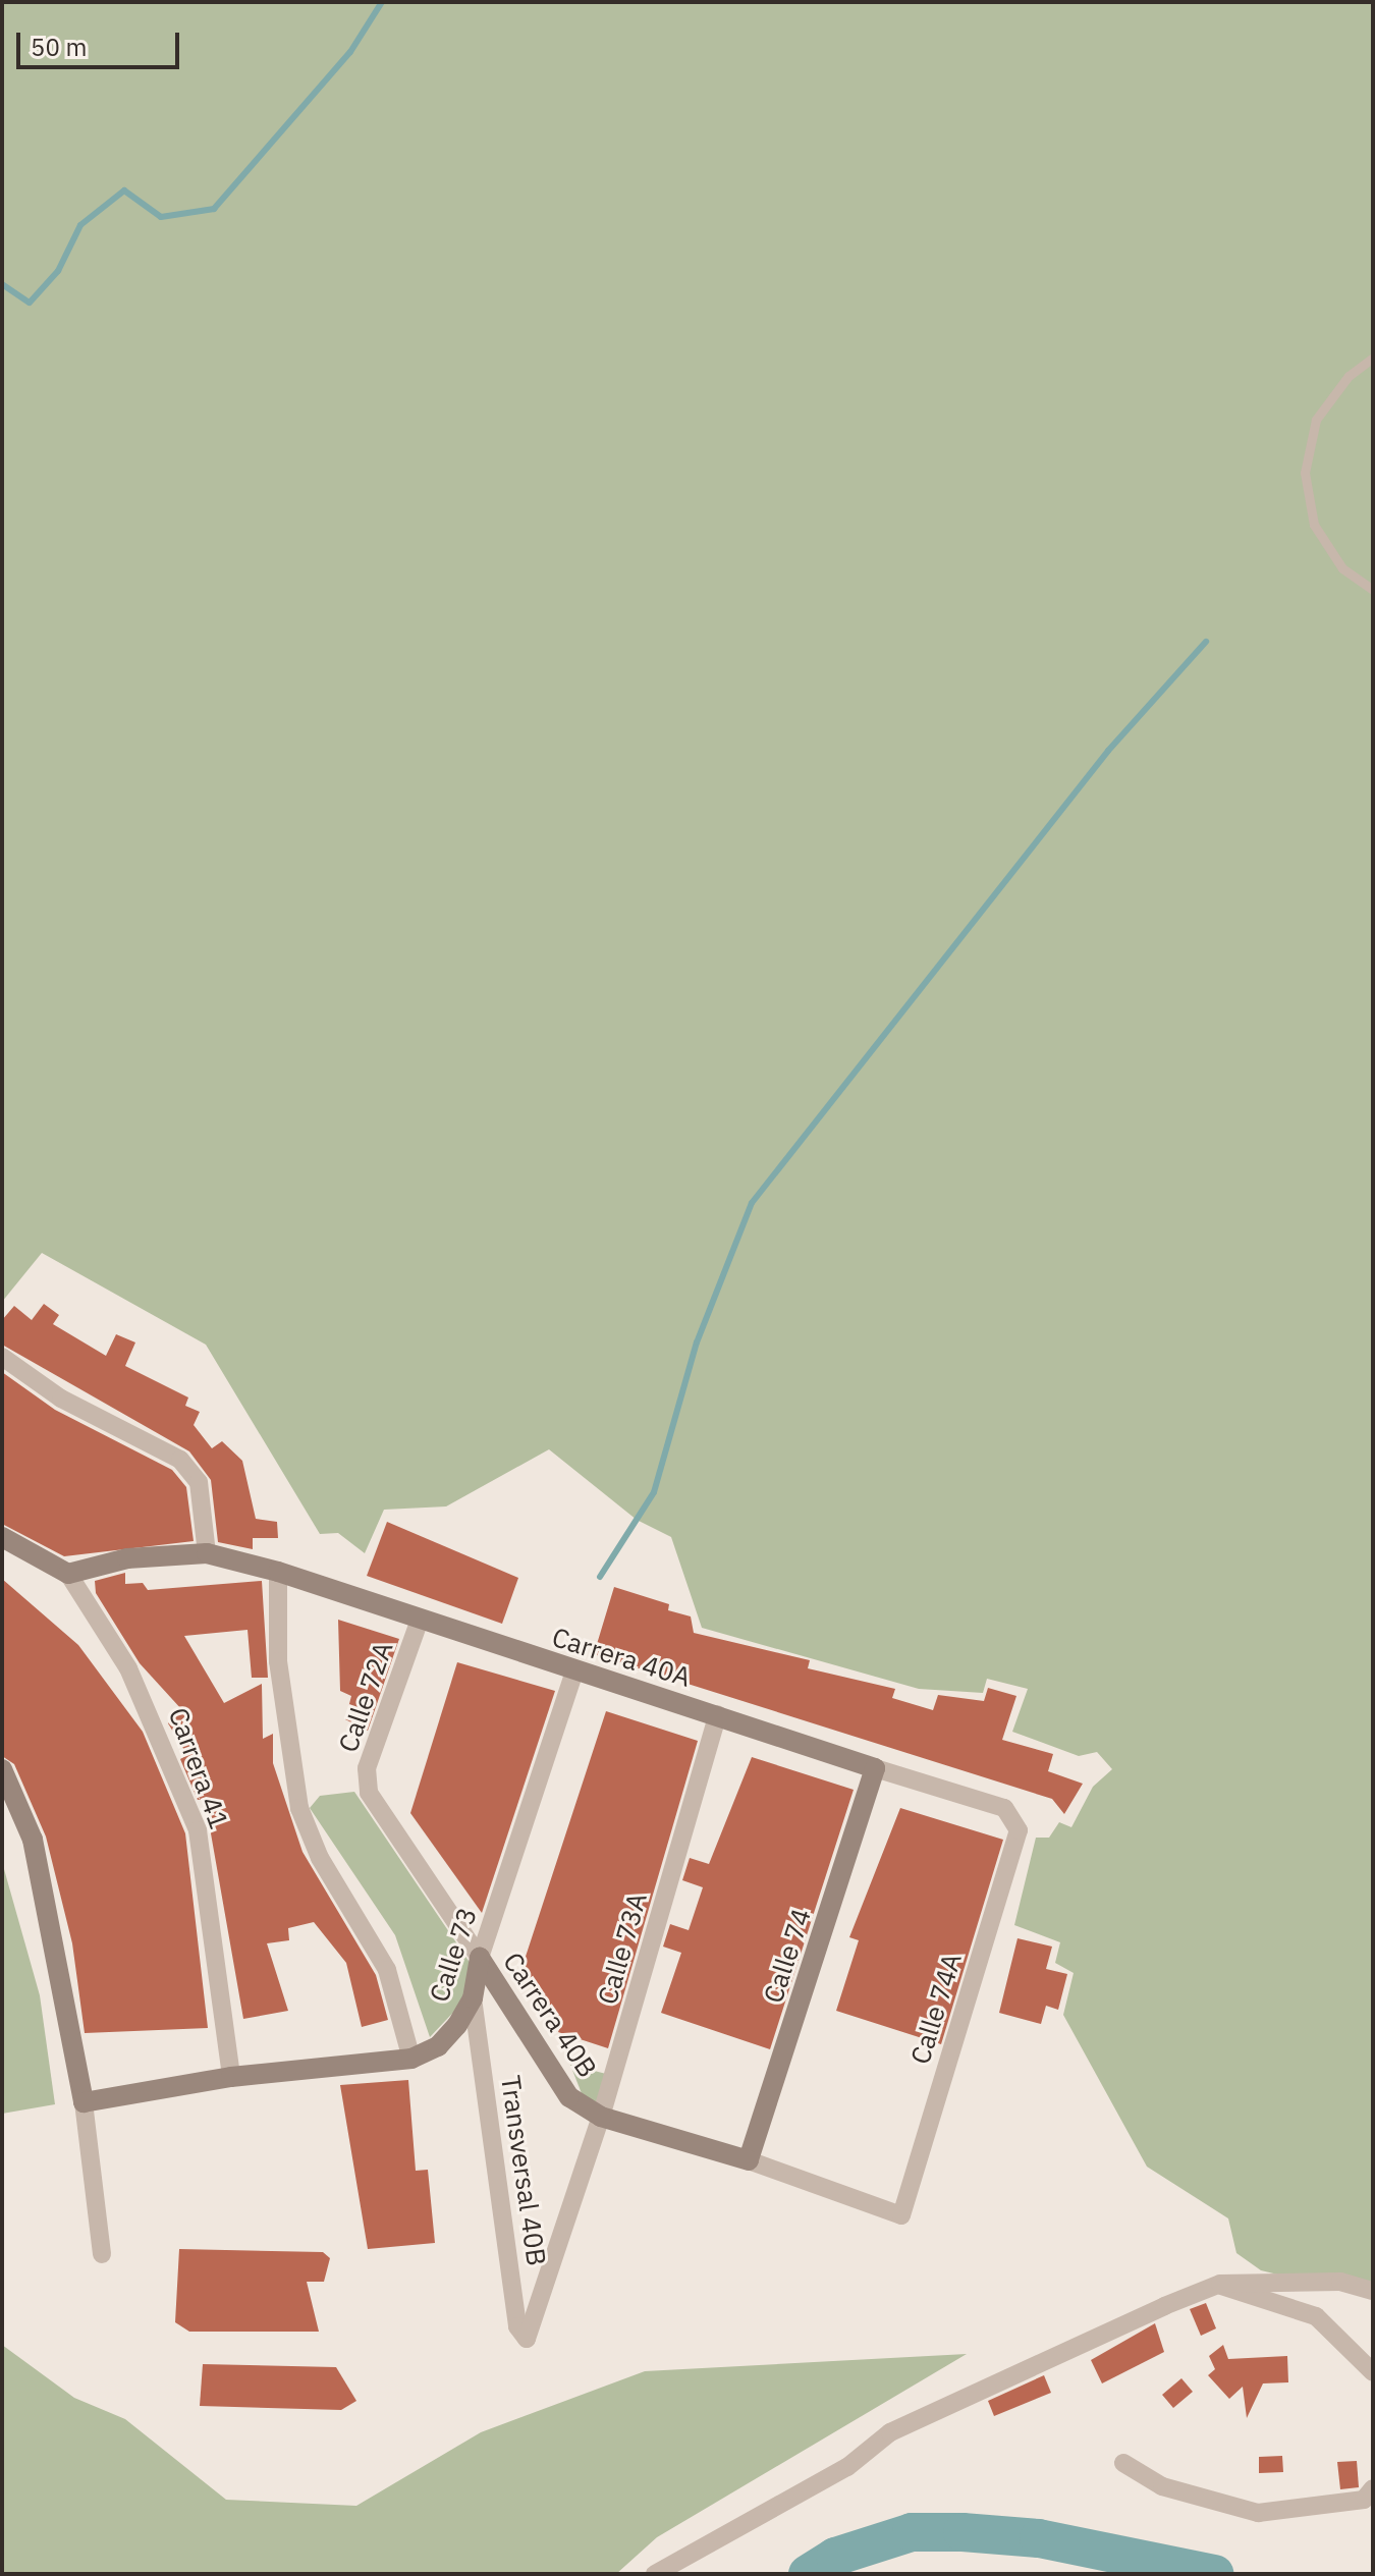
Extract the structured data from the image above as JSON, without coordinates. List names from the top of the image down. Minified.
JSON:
{"streets":{"street":["Carrera 40A","Calle 72A","Carrera 41","Calle 73A","Calle 73","Calle 74","Calle 74A","Carrera 40B","Transversal 40B"]},"crossings":[["Carrera 40A","Calle 72A"],["Carrera 40A","Carrera 41"],["Carrera 40A","Calle 73A"],["Carrera 40A","Calle 73"],["Carrera 40A","Calle 74"],["Carrera 40A","Calle 74A"],["Calle 72A","Carrera 40B"],["Carrera 41","Calle 73"],["Calle 73A","Carrera 40B"],["Calle 73A","Transversal 40B"],["Calle 73","Carrera 40B"],["Calle 73","Transversal 40B"],["Calle 74","Carrera 40B"],["Calle 74A","Carrera 40B"]],"scale_bar":"50 m"}
